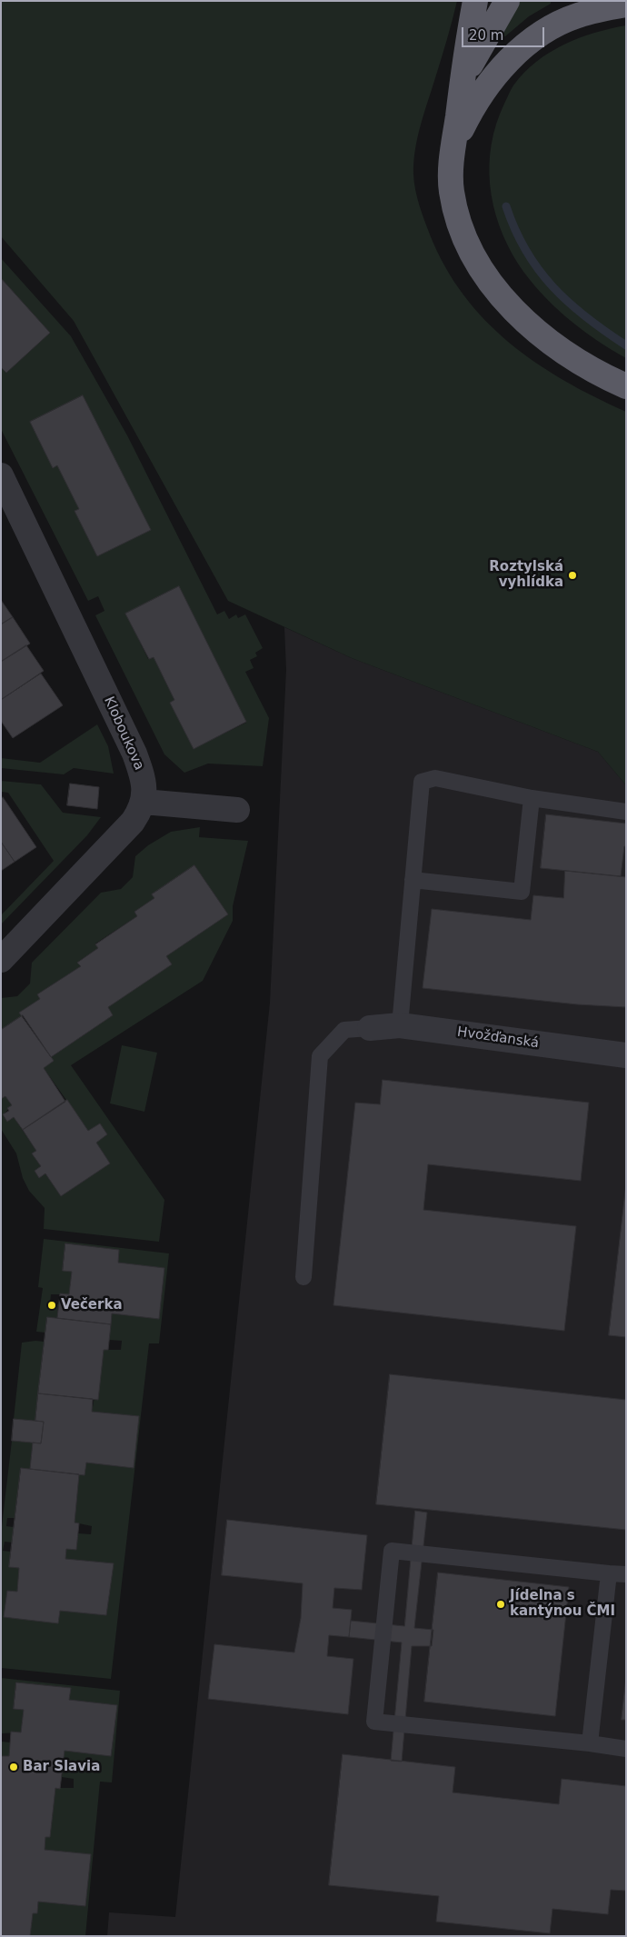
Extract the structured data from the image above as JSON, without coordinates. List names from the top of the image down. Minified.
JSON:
{"streets":{"street":["Kloboukova","Hvožďanská"]},"places":["Roztylská vyhlídka","Večerka","Jídelna s kantýnou ČMI","Bar Slavia"],"scale_bar":"20 m"}
